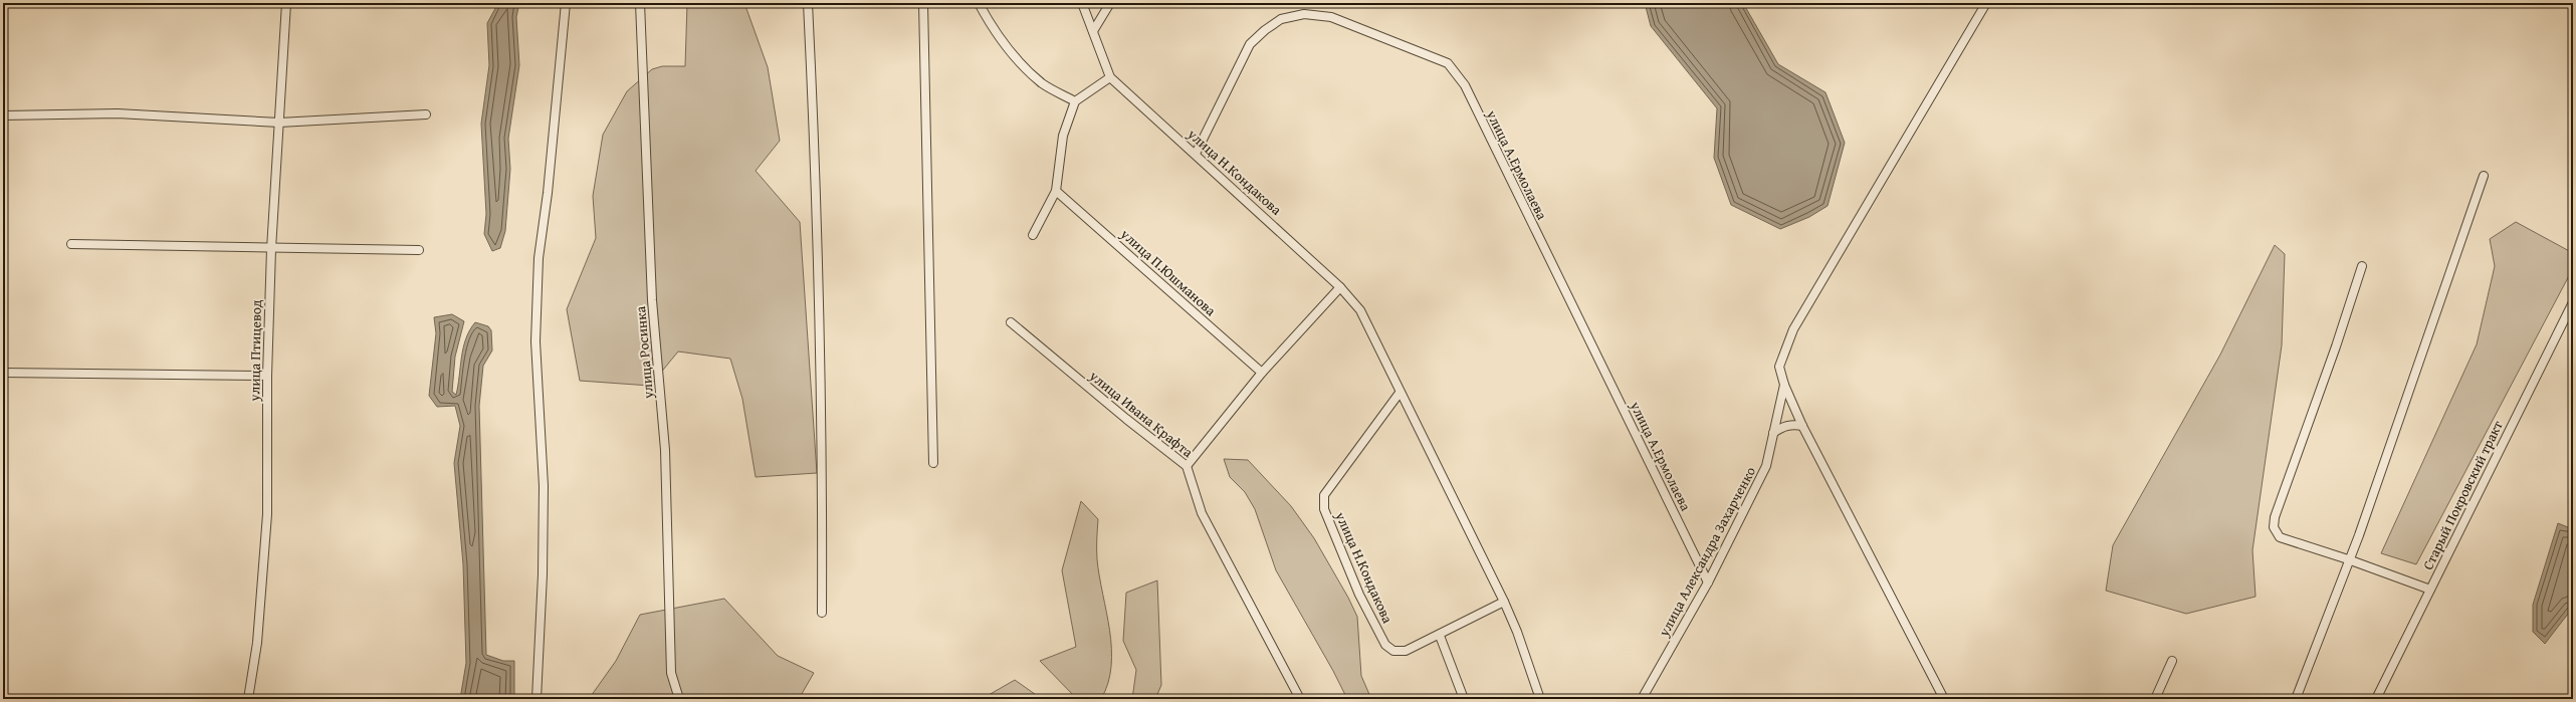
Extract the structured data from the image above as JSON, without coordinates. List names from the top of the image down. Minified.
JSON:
{"streets":{"street":["улица А.Ермолаева","улица Н.Кондакова","улица П.Юшманова","улица Птицевод","улица Росинка","улица Ивана Крафта","Старый Покровский тракт","улица Александра Захарченко"]},"crossings":[["улица А.Ермолаева","улица Н.Кондакова"],["улица А.Ермолаева","улица Александра Захарченко"]]}
